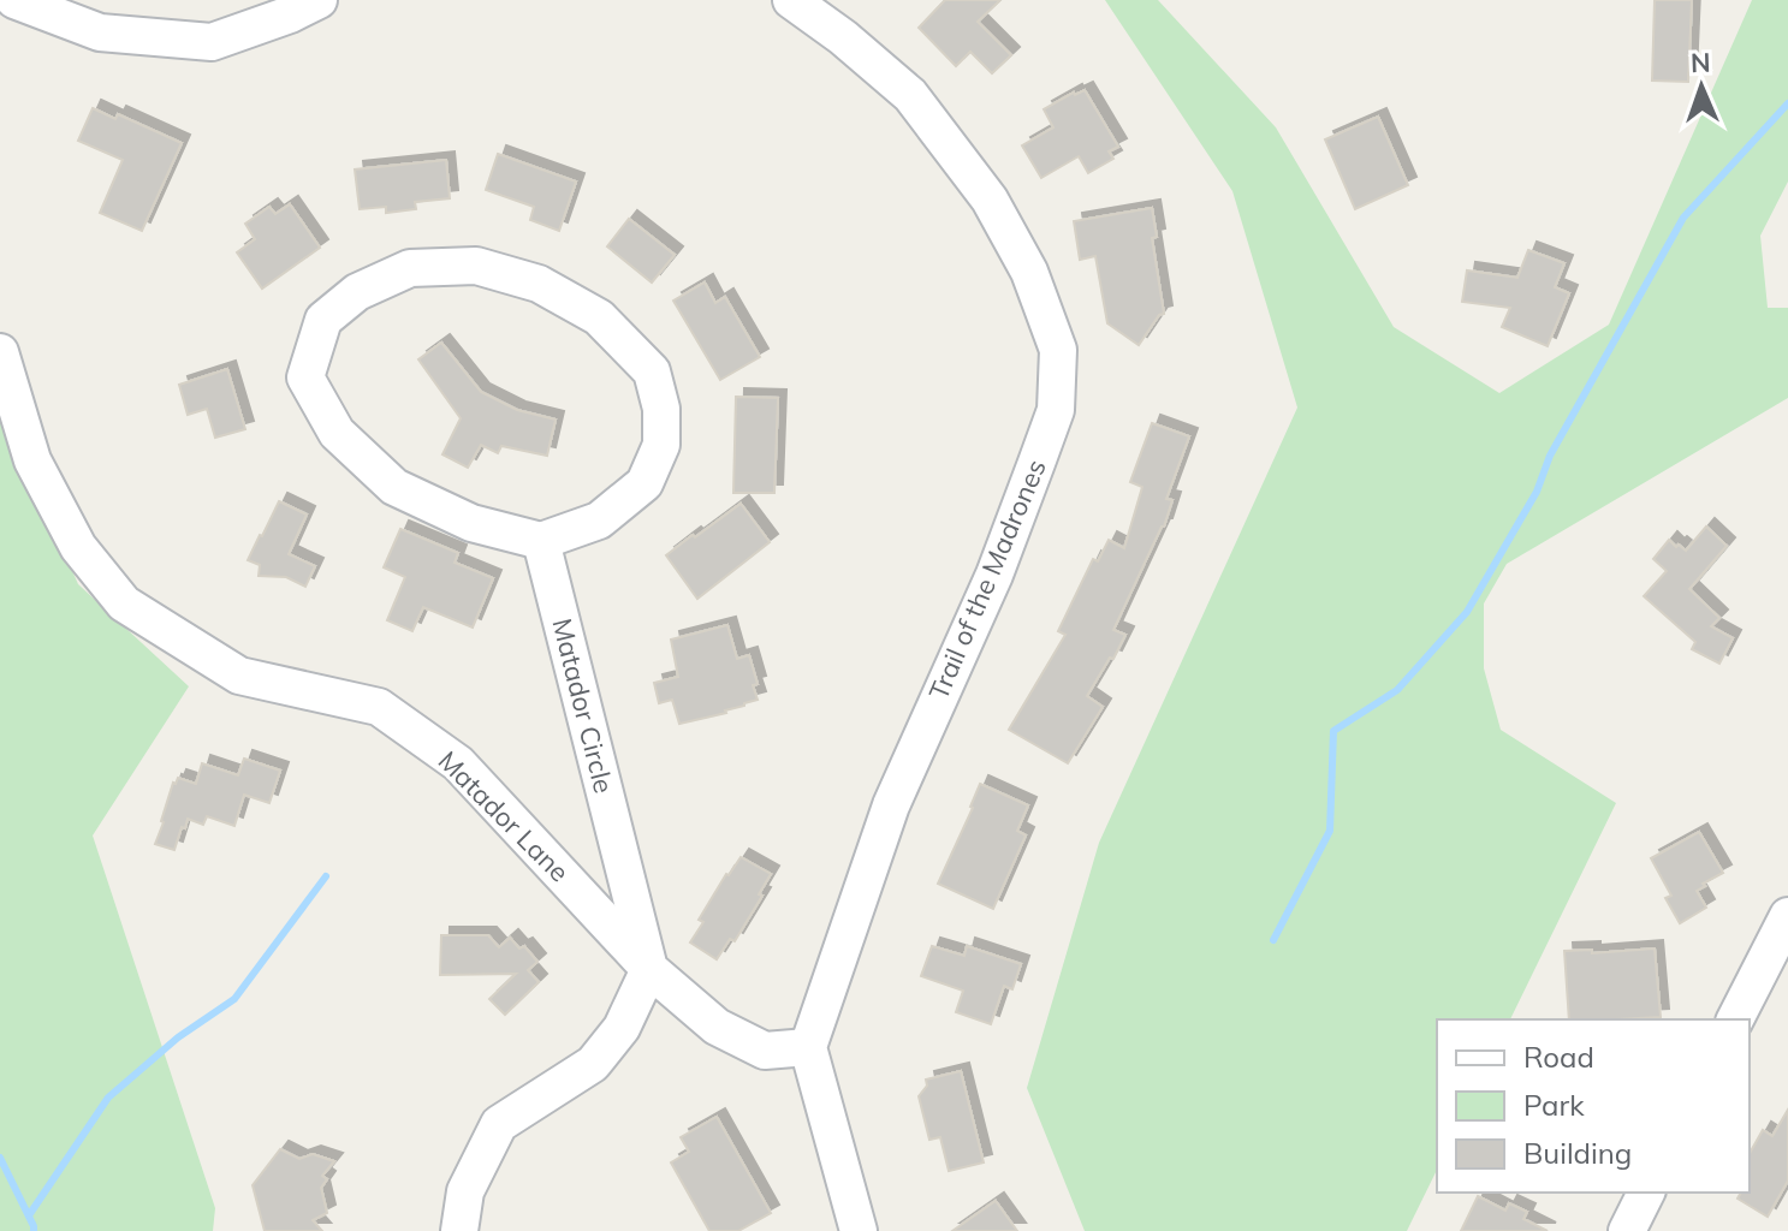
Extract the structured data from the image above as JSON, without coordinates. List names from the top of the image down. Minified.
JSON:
{"streets":{"street":["Trail of the Madrones","Matador Circle","Matador Lane"]},"crossings":[["Trail of the Madrones","Matador Lane"],["Matador Circle","Matador Lane"]],"legend":["Road","Park","Building"],"north":"top"}
